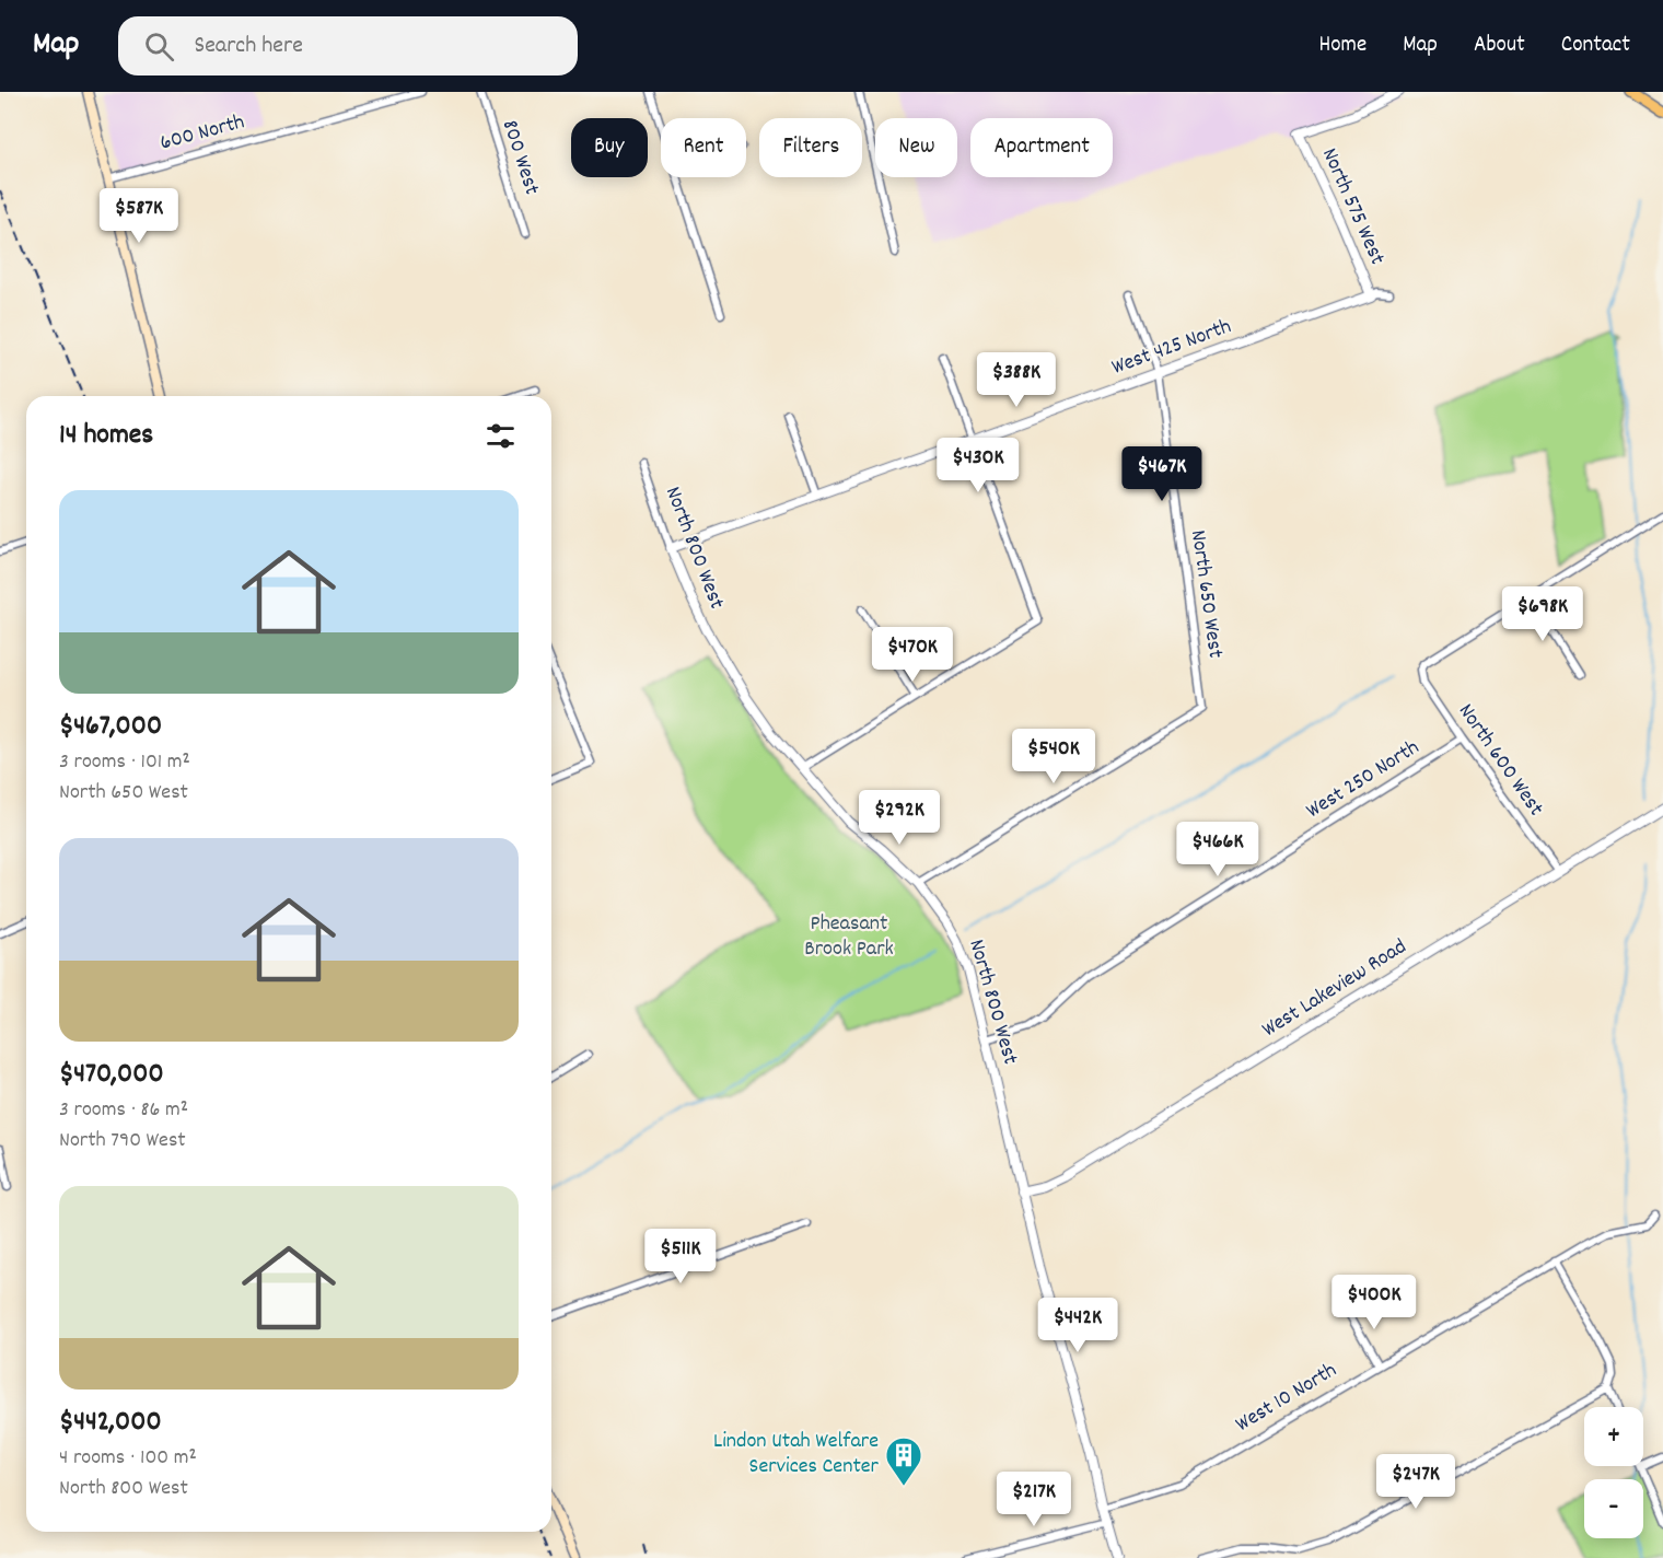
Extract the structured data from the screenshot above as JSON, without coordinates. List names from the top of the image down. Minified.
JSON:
{"streets":{"street":["600 North","800 West","North 575 West","West 425 North","North 800 West","North 650 West","North 600 West","West 250 North","West Lakeview Road","West 10 North"]},"crossings":[["North 575 West","West 425 North"],["West 425 North","North 800 West"],["West 425 North","North 650 West"],["North 800 West","North 650 West"],["North 800 West","West 250 North"],["North 800 West","West Lakeview Road"],["North 800 West","West 10 North"],["North 600 West","West 250 North"],["North 600 West","West Lakeview Road"]],"parks":["Pheasant Brook Park"],"places":{"building":["Lindon Utah Welfare Services Center"]},"page":{"header":"Map","search":"Search here","nav":["Home","Map","About","Contact"],"chip":["Buy","Rent","Filters","New","Apartment"],"price":["$587K","$388K","$430K","$467K","$698K","$470K","$540K","$292K","$466K","$511K","$400K","$442K","$247K","$217K"],"heading":"14 homes","list":[{"name":"$467,000","note":"3 rooms · 101 m² · North 650 West"},{"name":"$470,000","note":"3 rooms · 86 m² · North 790 West"},{"name":"$442,000","note":"4 rooms · 100 m² · North 800 West"}],"map_buttons":["+","−"]}}
